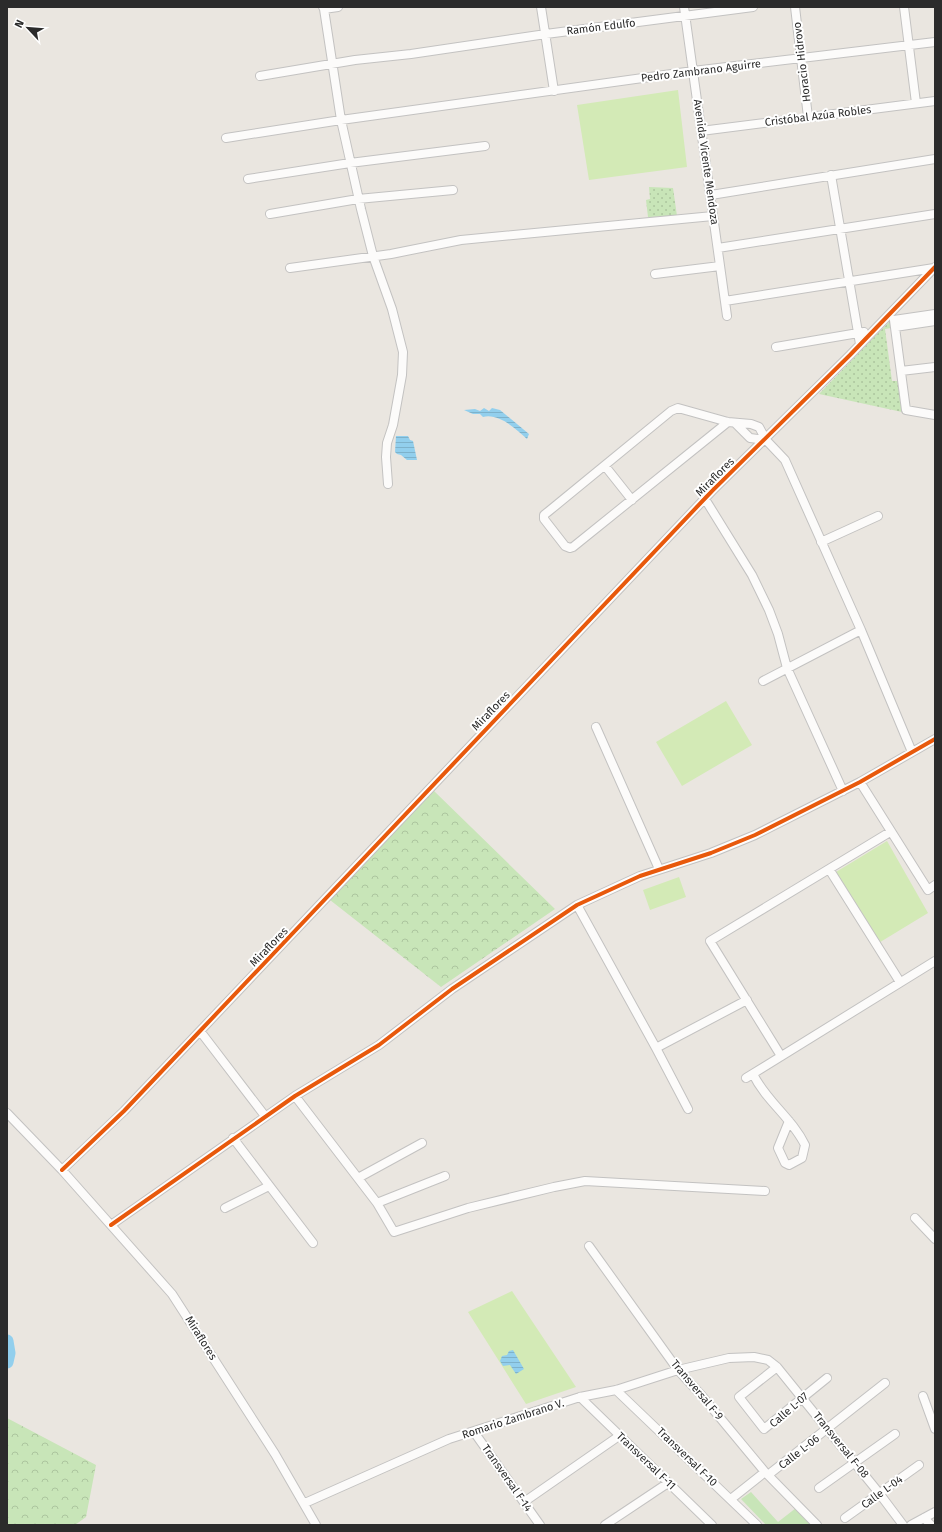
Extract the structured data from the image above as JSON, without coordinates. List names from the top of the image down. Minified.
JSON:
{"streets":{"street":["Ramón Edulfo","Horacio Hidrovo","Pedro Zambrano Aguirre","Cristóbal Azúa Robles","Avenida Vicente Mendoza","Miraflores","Transversal F-9","Calle L-07","Romario Zambrano V.","Transversal F-08","Calle L-06","Transversal F-10","Transversal F-11","Transversal F-14","Calle L-04"]},"crossings":[["Ramón Edulfo","Avenida Vicente Mendoza"],["Horacio Hidrovo","Pedro Zambrano Aguirre"],["Horacio Hidrovo","Cristóbal Azúa Robles"],["Pedro Zambrano Aguirre","Avenida Vicente Mendoza"],["Cristóbal Azúa Robles","Avenida Vicente Mendoza"],["Miraflores","Romario Zambrano V."],["Transversal F-9","Romario Zambrano V."],["Transversal F-9","Calle L-06"],["Calle L-07","Romario Zambrano V."],["Calle L-07","Transversal F-08"],["Romario Zambrano V.","Transversal F-08"],["Romario Zambrano V.","Transversal F-10"],["Romario Zambrano V.","Transversal F-11"],["Romario Zambrano V.","Transversal F-14"],["Transversal F-08","Calle L-06"],["Transversal F-08","Calle L-04"],["Calle L-06","Transversal F-10"]],"north":"top left"}
